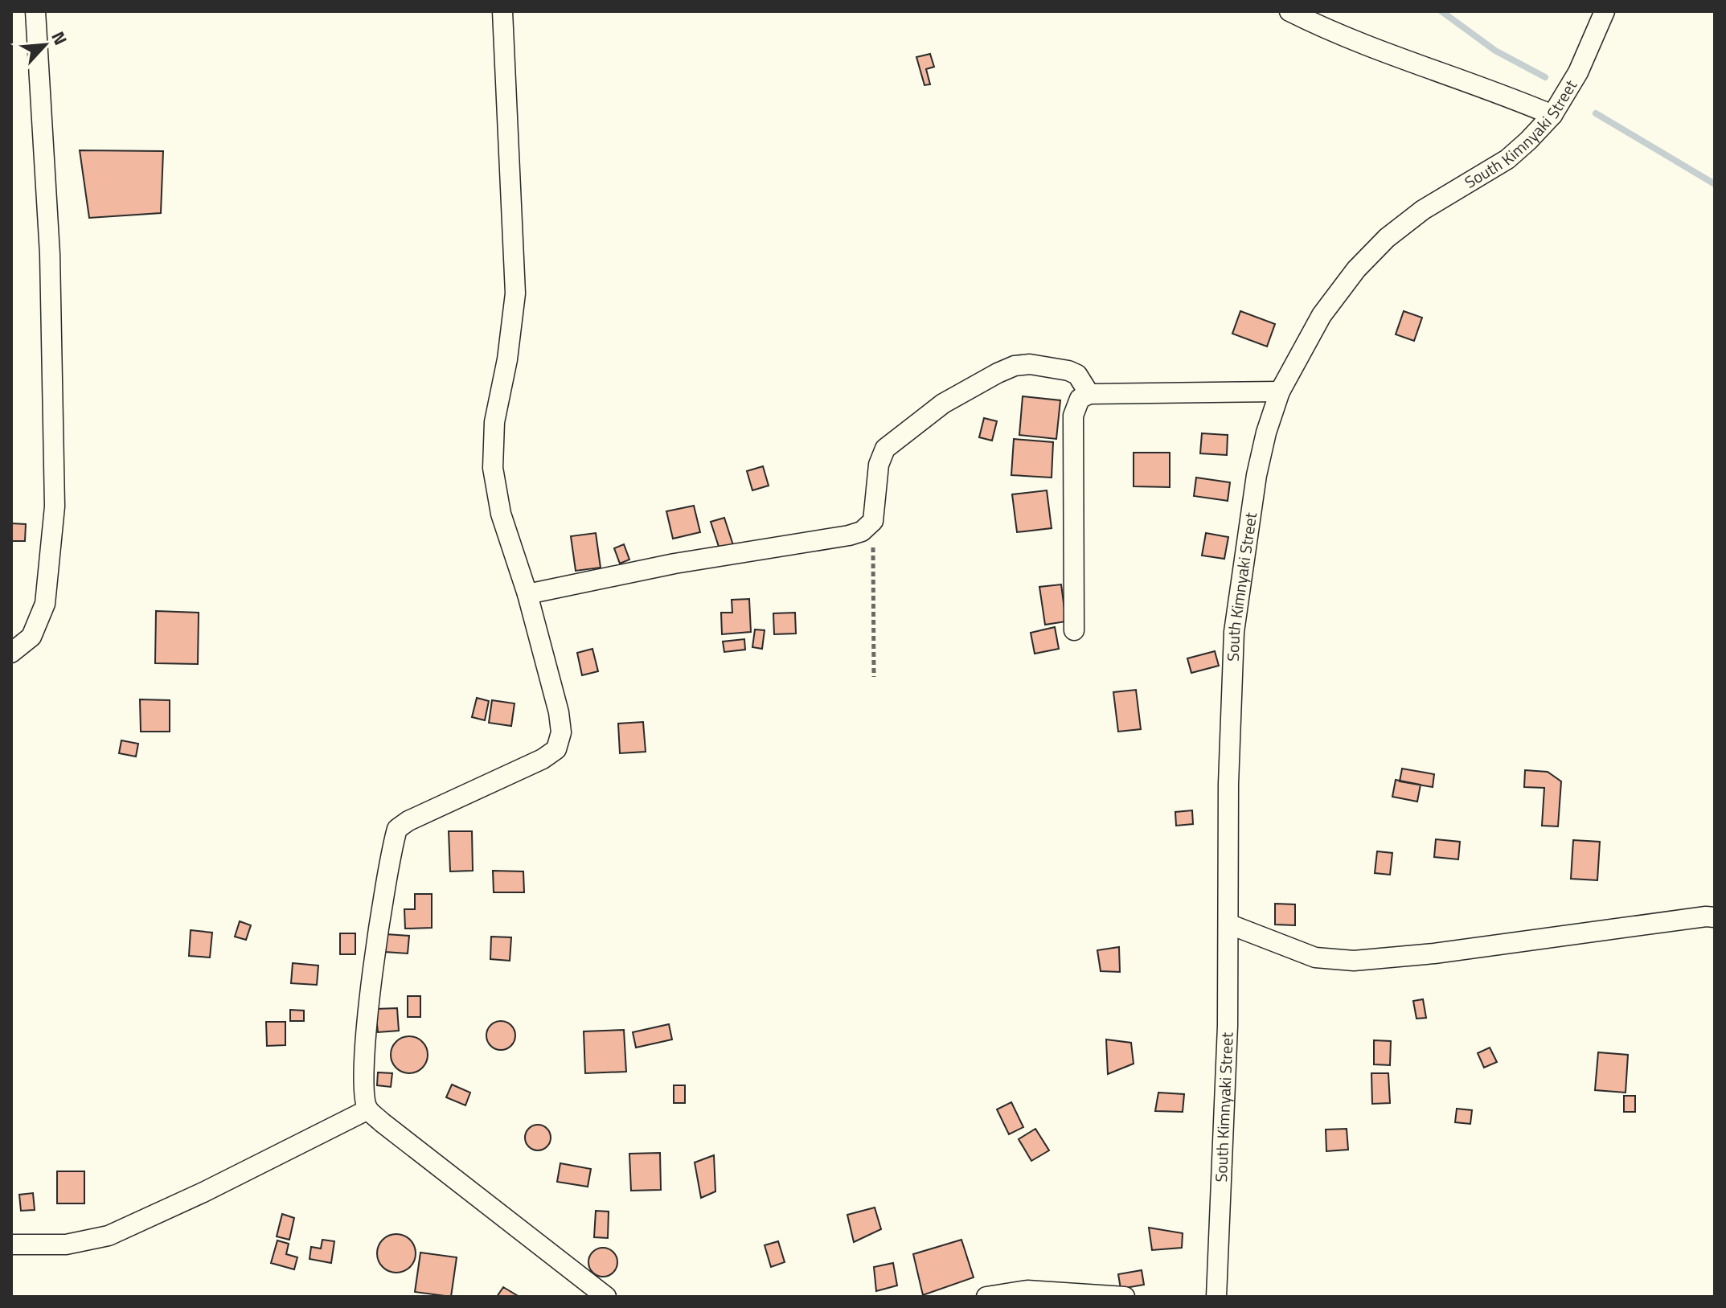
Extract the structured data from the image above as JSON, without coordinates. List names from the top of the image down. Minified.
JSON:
{"streets":{"street":["South Kimnyaki Street"]},"north":"top right"}
